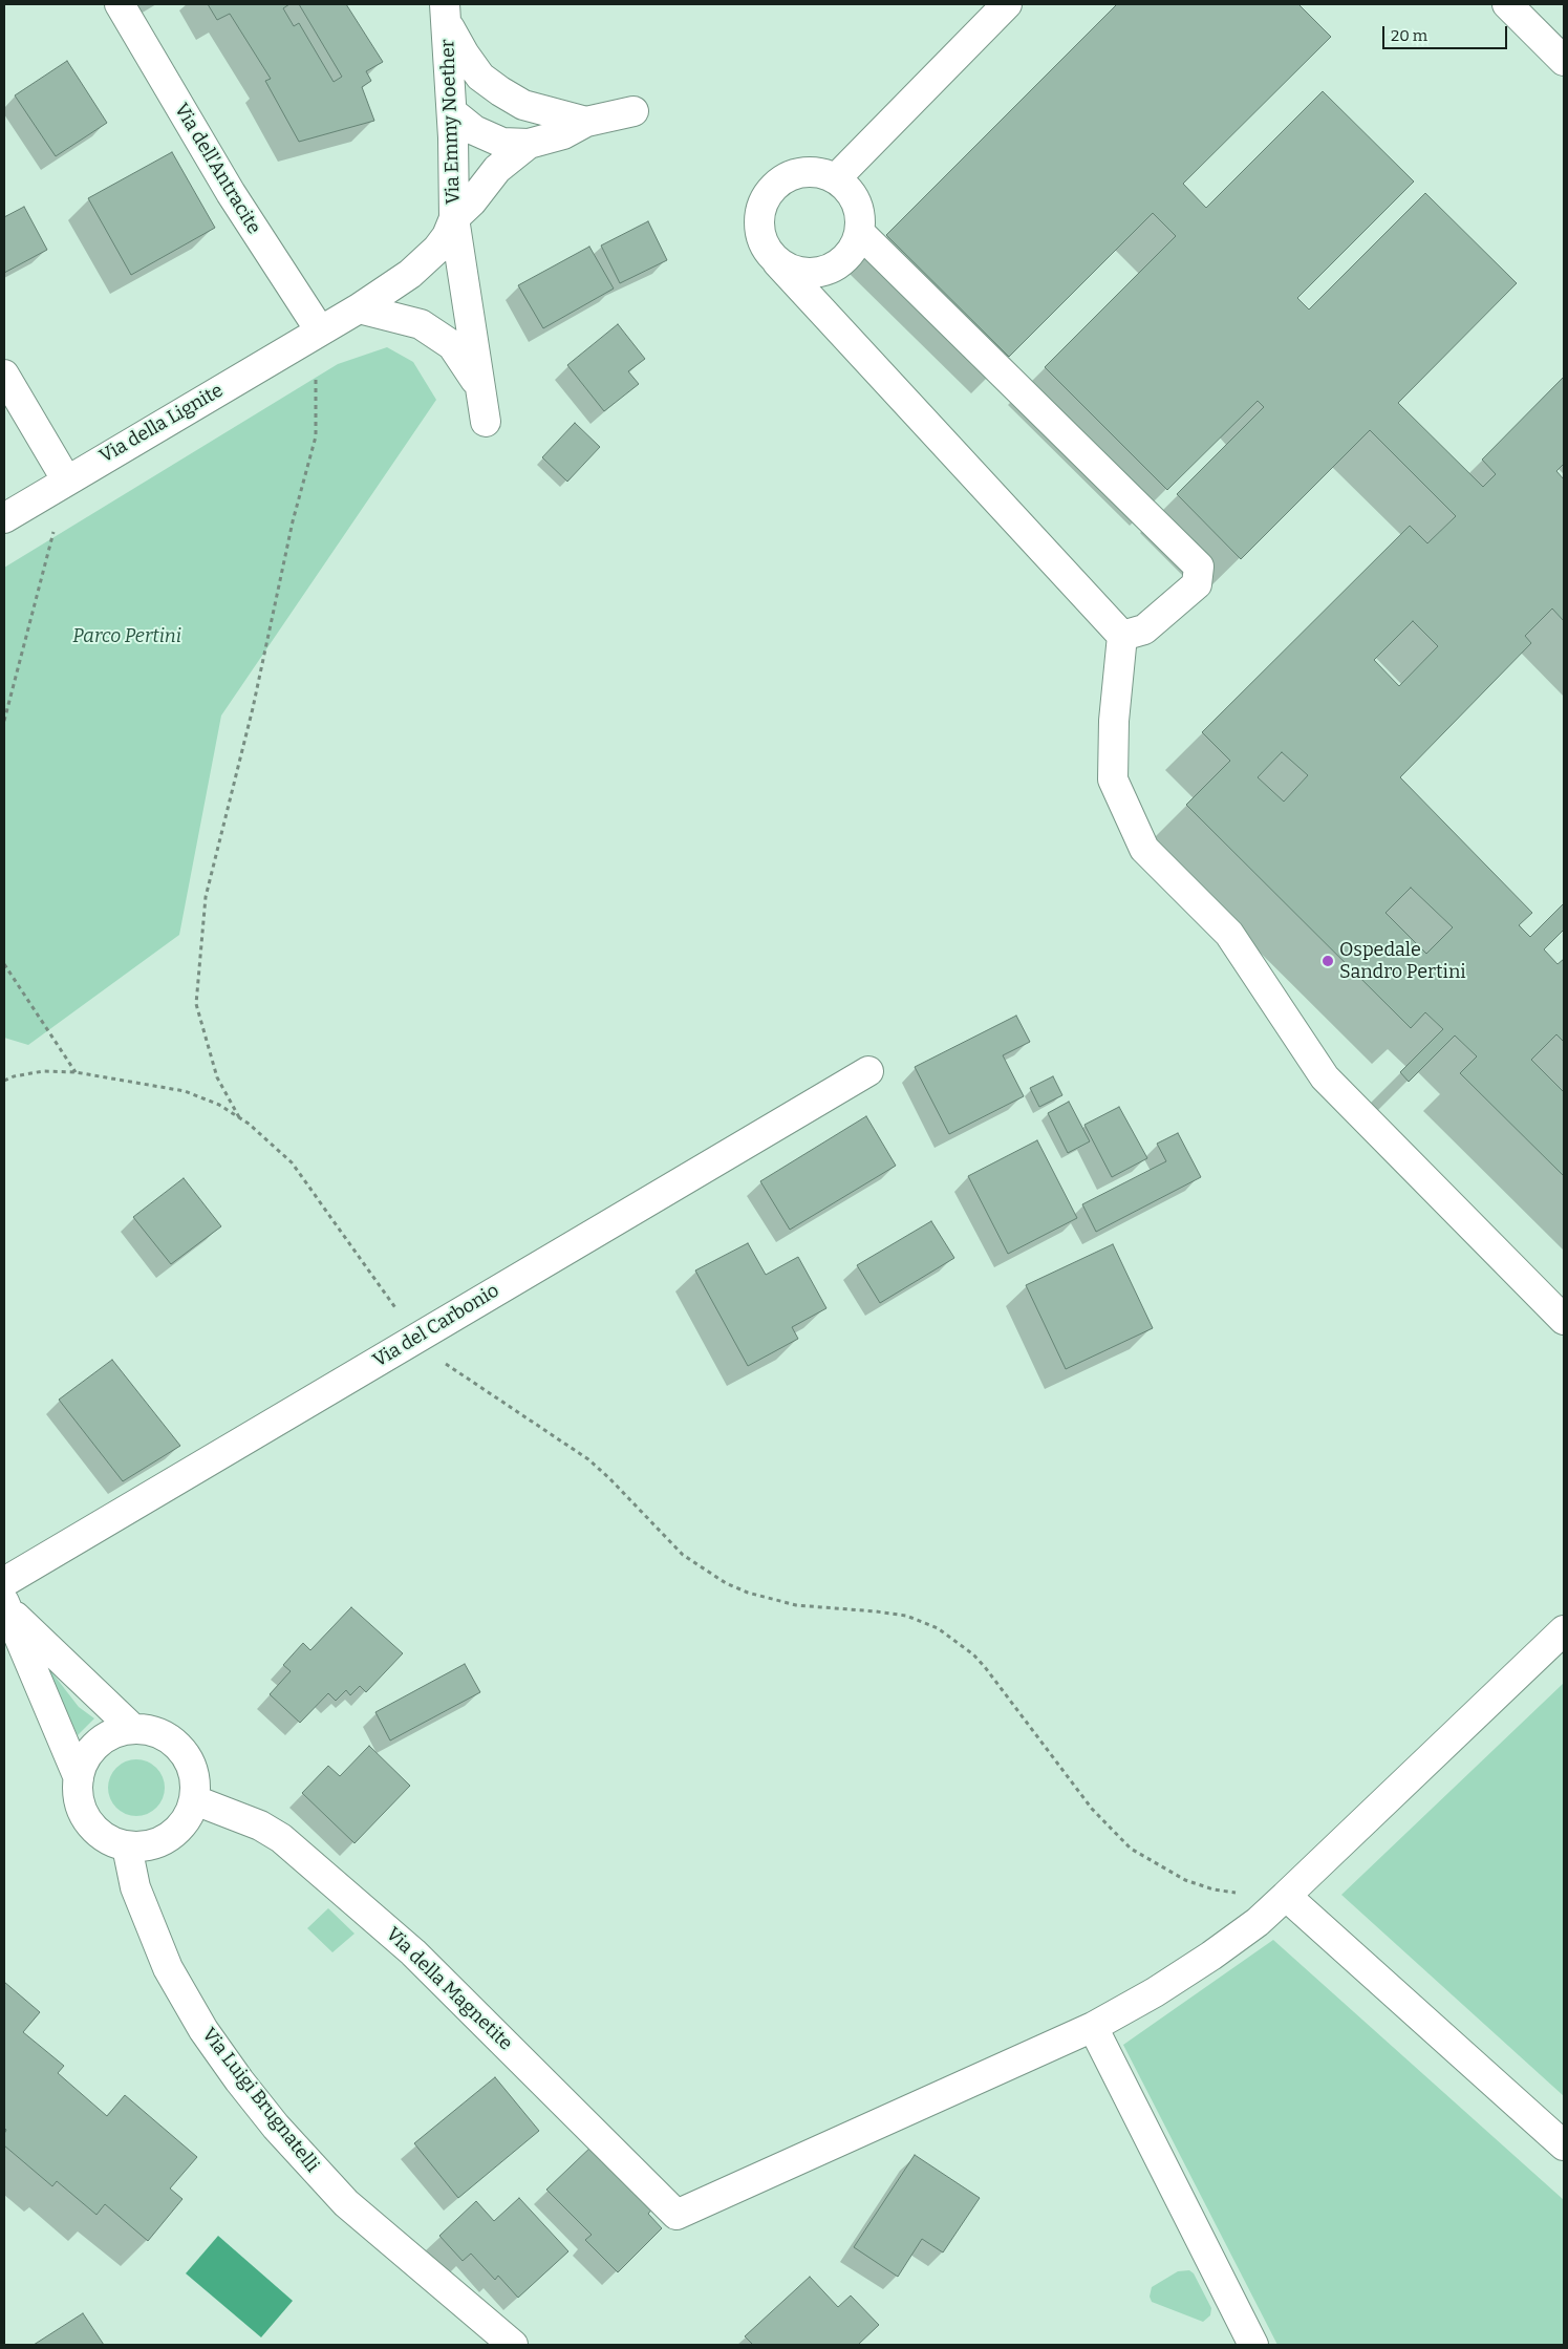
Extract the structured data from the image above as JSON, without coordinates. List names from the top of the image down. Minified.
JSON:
{"streets":{"street":["Via Emmy Noether","Via dell'Antracite","Via della Lignite","Via del Carbonio","Via della Magnetite","Via Luigi Brugnatelli"]},"crossings":[["Via Emmy Noether","Via dell'Antracite"],["Via Emmy Noether","Via della Lignite"],["Via dell'Antracite","Via della Lignite"],["Via della Magnetite","Via Luigi Brugnatelli"]],"parks":["Parco Pertini"],"places":["Ospedale Sandro Pertini"],"scale_bar":"20 m"}
